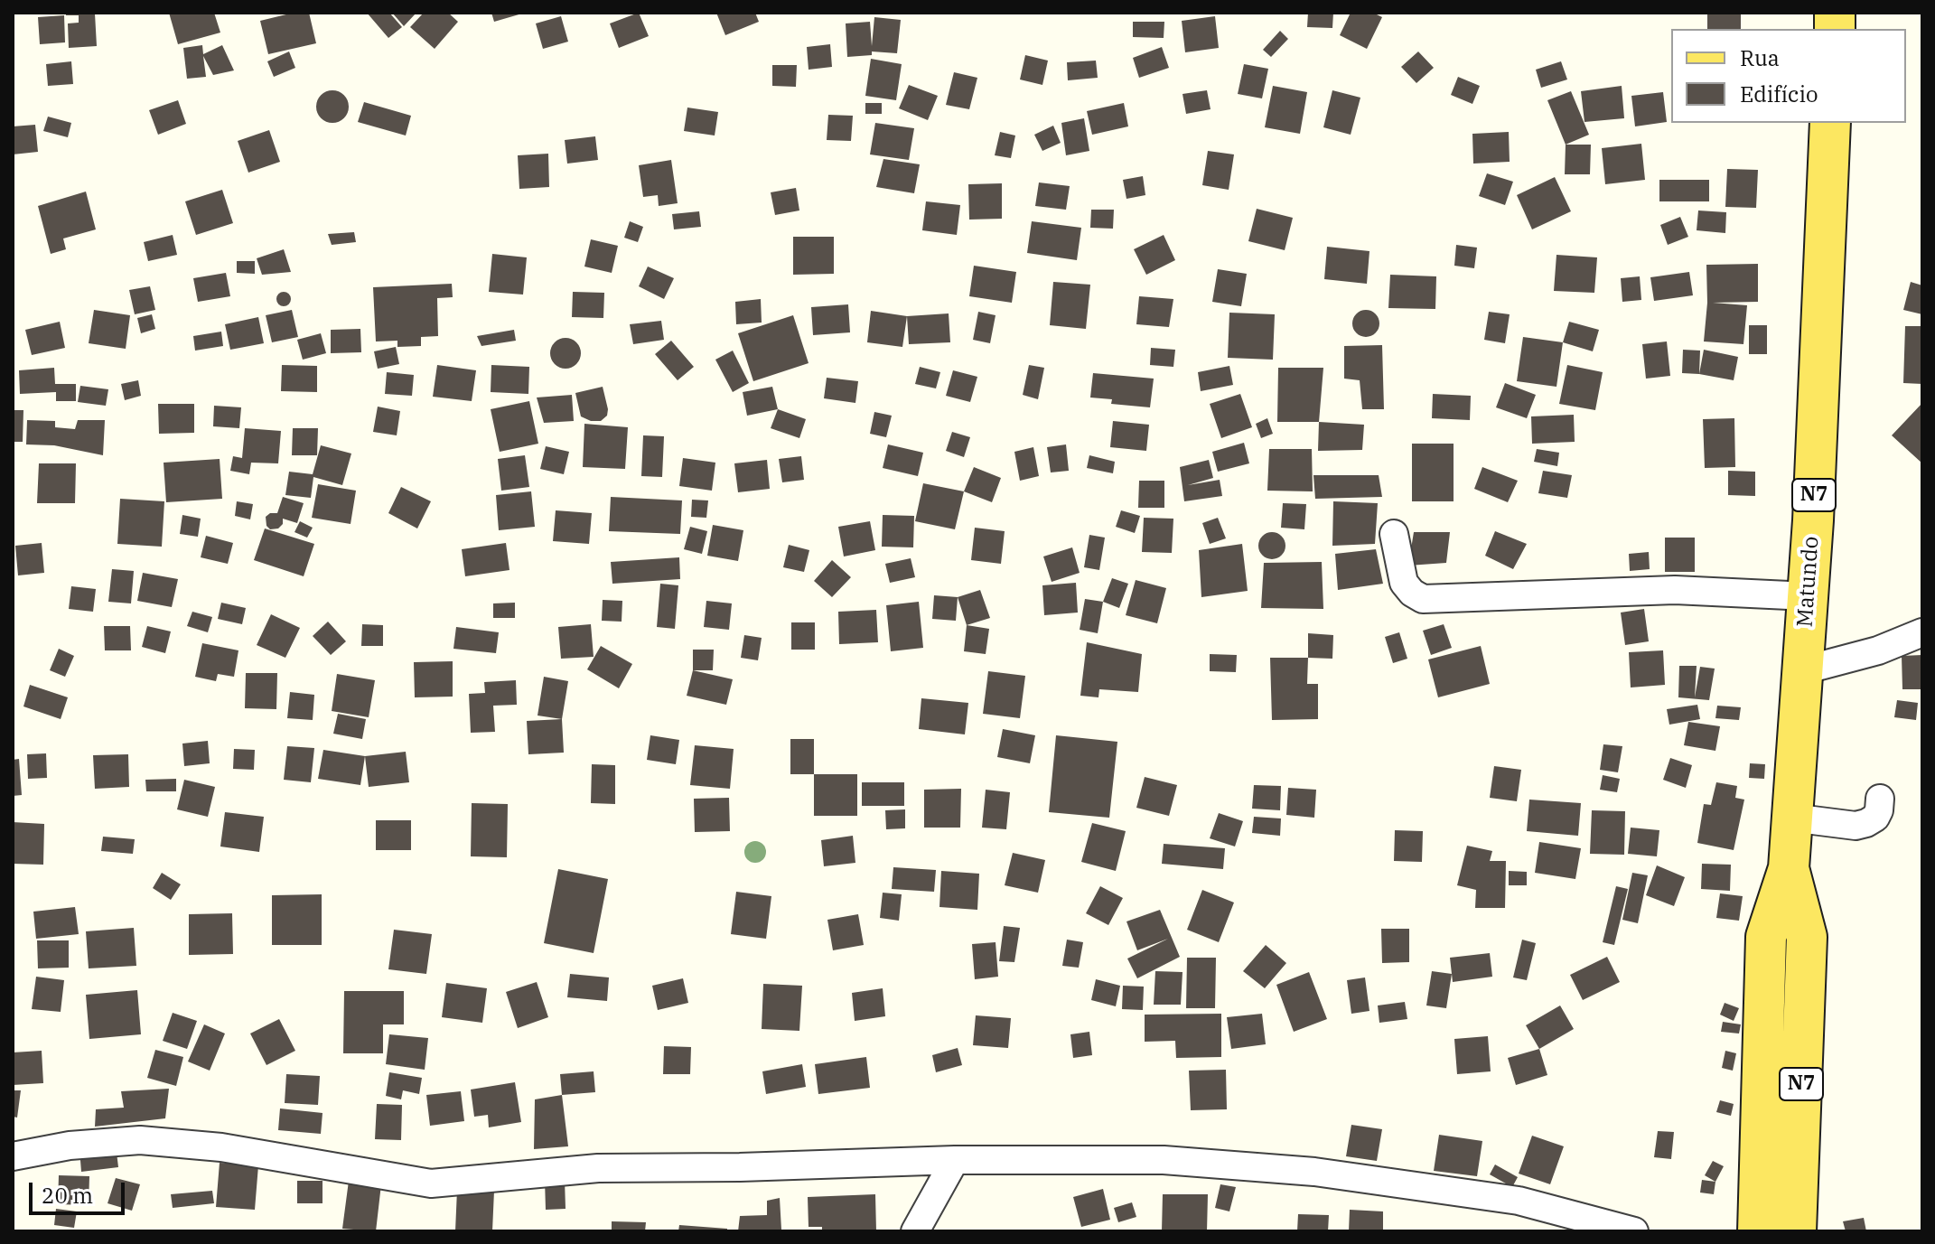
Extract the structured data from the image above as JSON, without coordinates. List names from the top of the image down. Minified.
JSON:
{"streets":{"main road":["N7","Matundo"]},"crossings":[["N7","Matundo"]],"legend":["Rua","Edifício"],"scale_bar":"20 m"}
